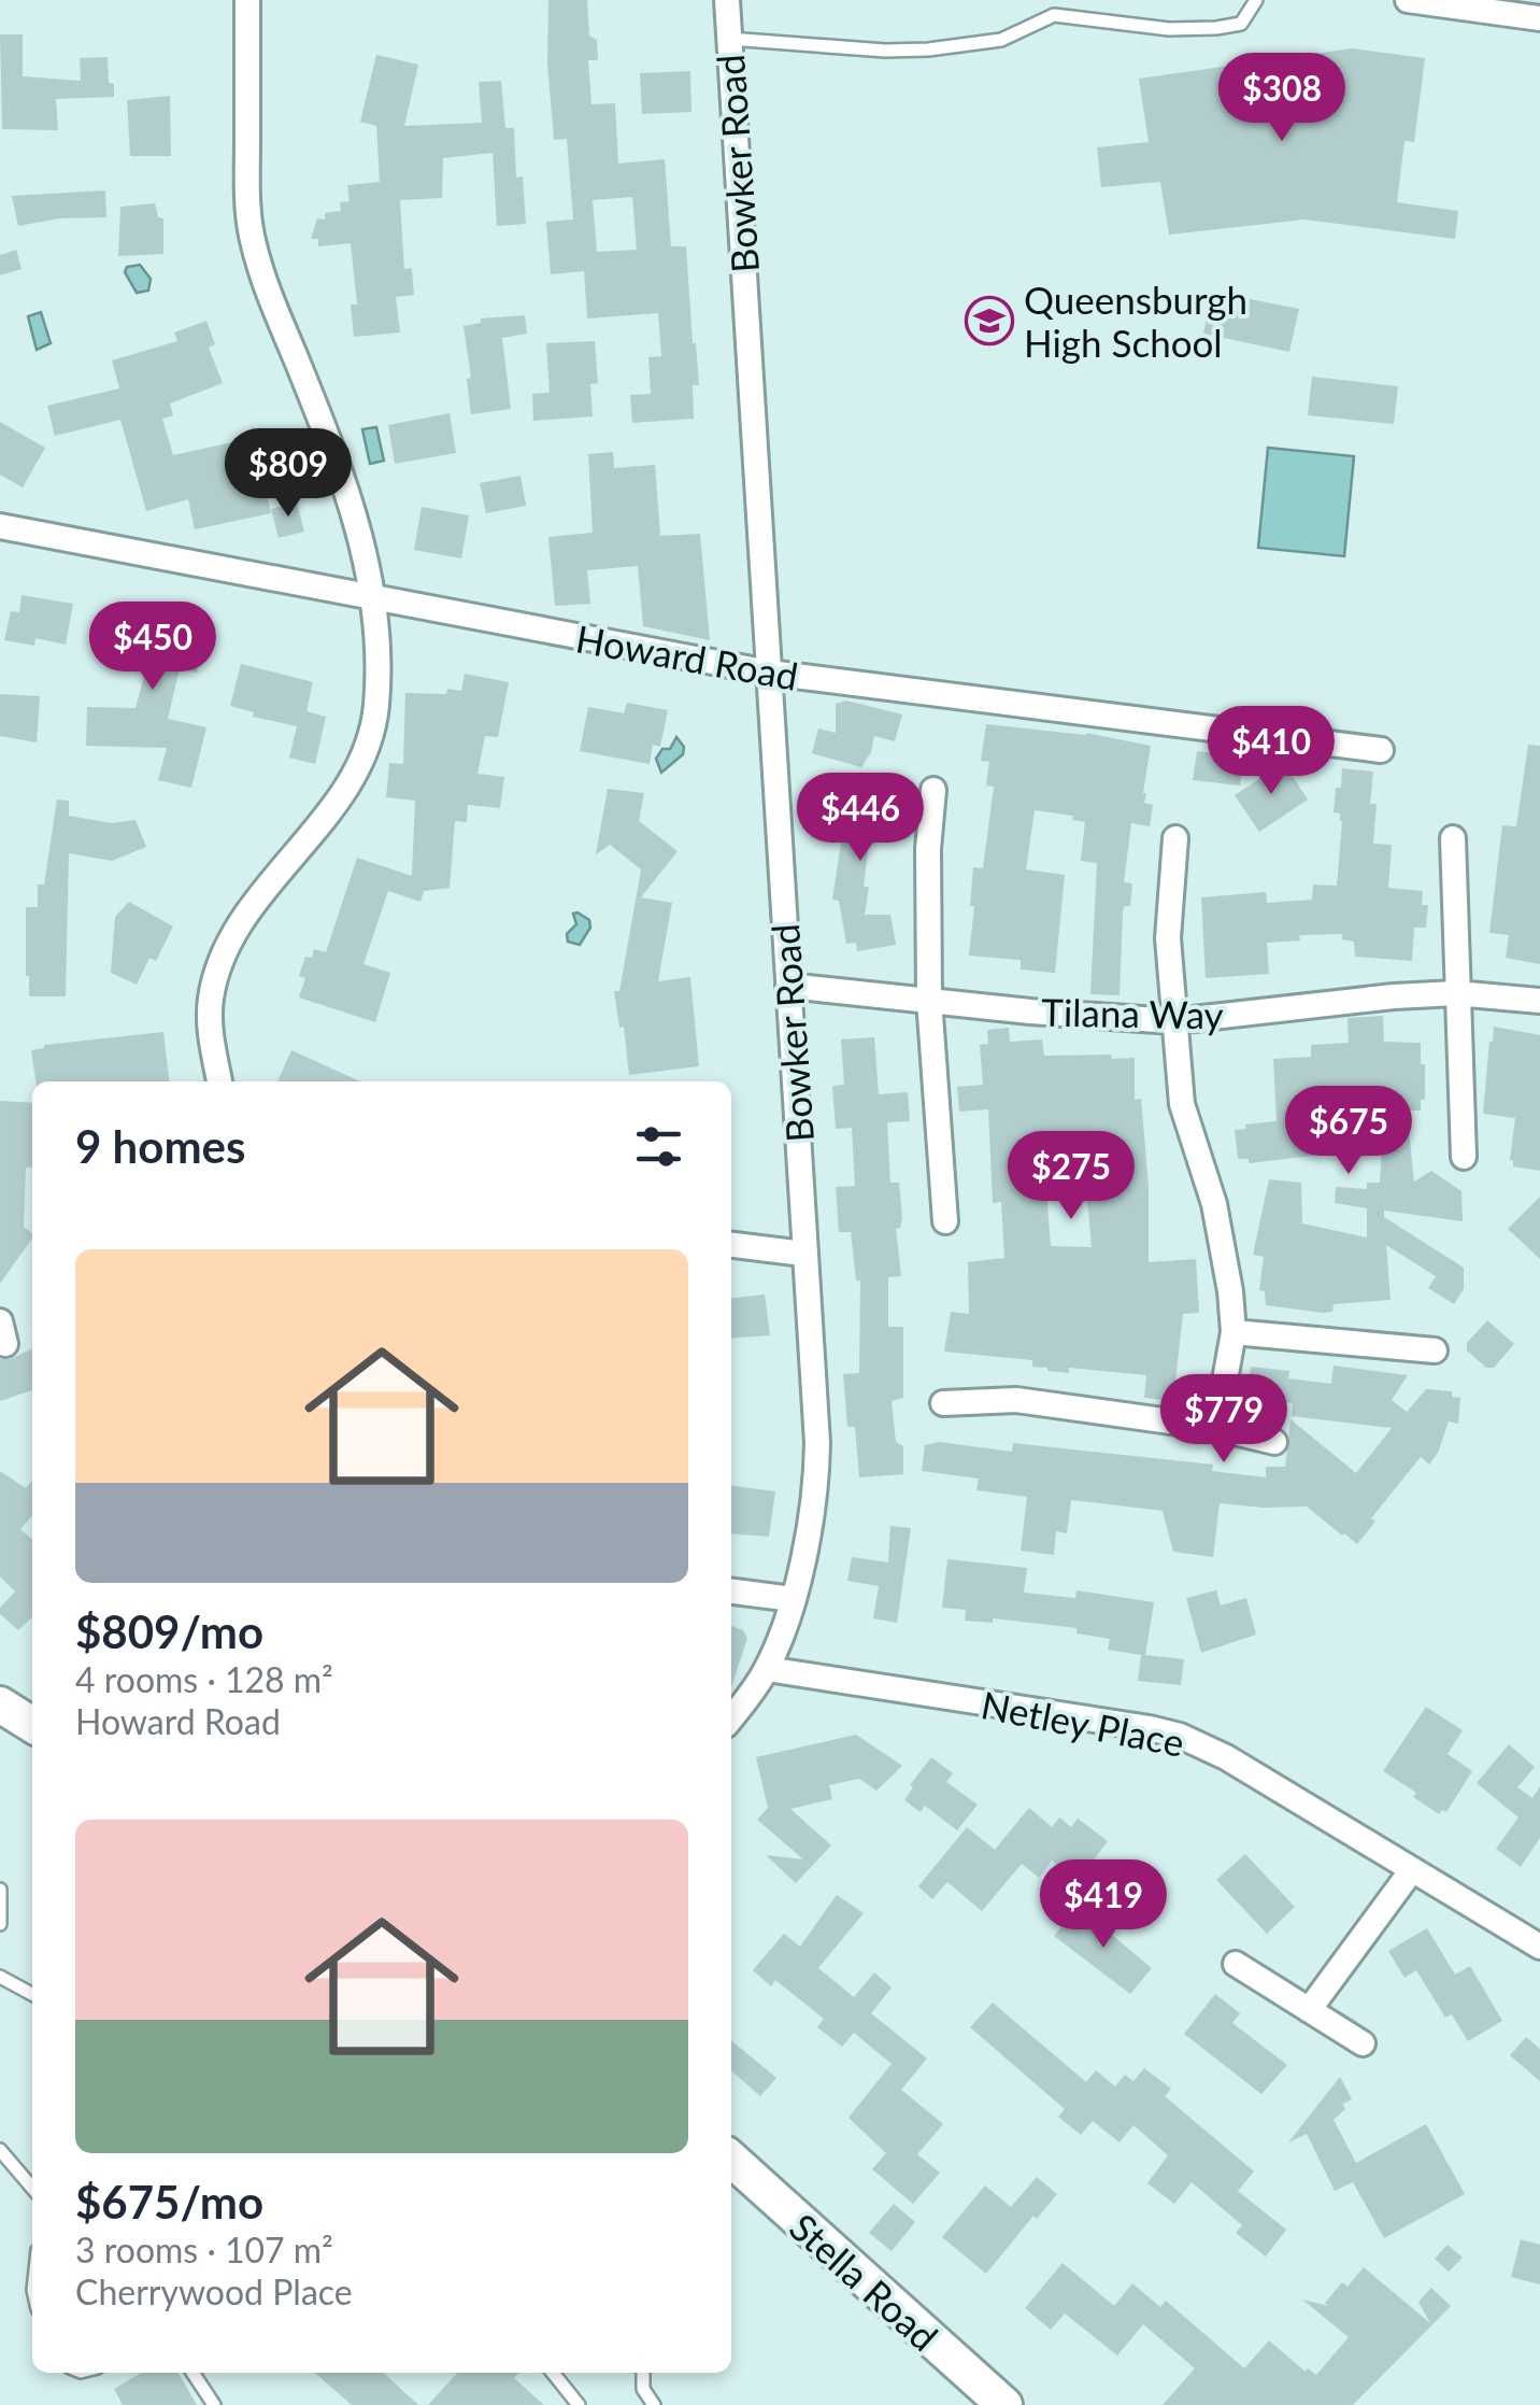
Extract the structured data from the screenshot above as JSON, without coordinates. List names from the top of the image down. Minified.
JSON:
{"streets":{"main road":["Stella Road"],"street":["Bowker Road","Howard Road","Tilana Way","Netley Place"]},"crossings":[["Bowker Road","Howard Road"],["Bowker Road","Tilana Way"],["Bowker Road","Netley Place"]],"places":{"school or university":["Queensburgh High School"]},"page":{"price":["$308","$809","$450","$410","$446","$675","$275","$779","$419"],"heading":"9 homes","list":[{"name":"$809/mo","note":"4 rooms · 128 m² · Howard Road"},{"name":"$675/mo","note":"3 rooms · 107 m² · Cherrywood Place"}]}}
